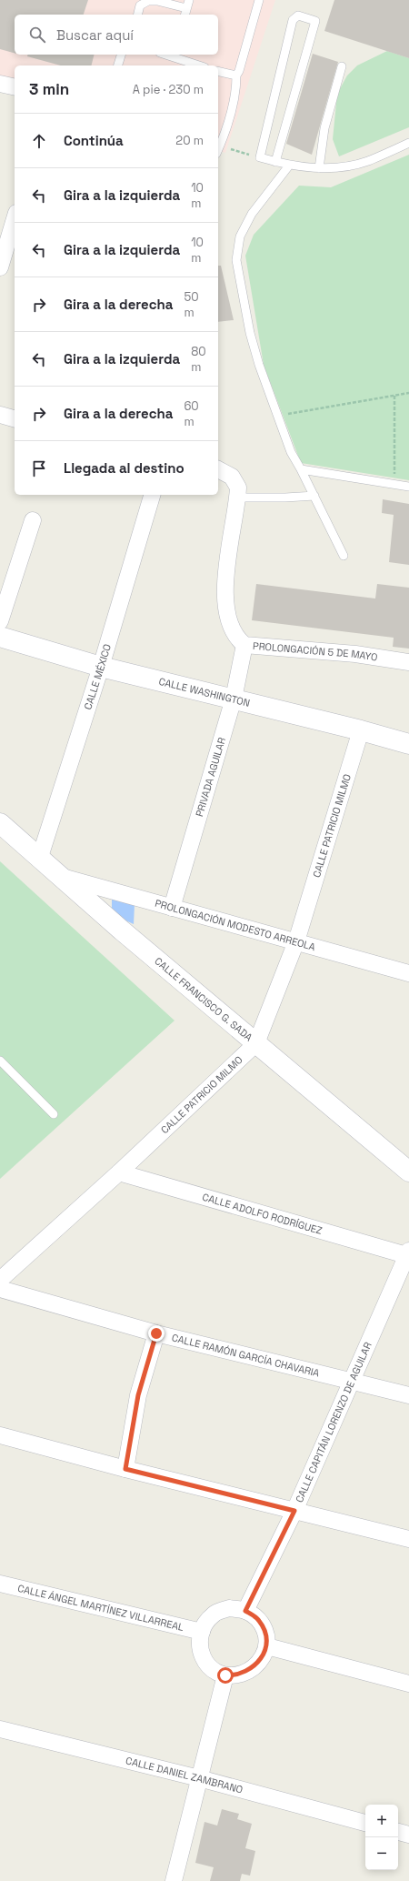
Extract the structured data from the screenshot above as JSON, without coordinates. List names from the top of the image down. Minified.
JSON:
{"streets":{"street":["PROLONGACIÓN 5 DE MAYO","CALLE MÉXICO","CALLE WASHINGTON","PRIVADA AGUILAR","CALLE PATRICIO MILMO","PROLONGACIÓN MODESTO ARREOLA","CALLE FRANCISCO G. SADA","CALLE ADOLFO RODRÍGUEZ","CALLE RAMÓN GARCÍA CHAVARIA","CALLE CAPITÁN LORENZO DE AGUILAR","CALLE ÁNGEL MARTÍNEZ VILLARREAL","CALLE DANIEL ZAMBRANO"]},"crossings":[["PROLONGACIÓN 5 DE MAYO","PRIVADA AGUILAR"],["CALLE MÉXICO","CALLE WASHINGTON"],["CALLE MÉXICO","CALLE FRANCISCO G. SADA"],["CALLE WASHINGTON","PRIVADA AGUILAR"],["CALLE WASHINGTON","CALLE PATRICIO MILMO"],["PRIVADA AGUILAR","PROLONGACIÓN MODESTO ARREOLA"],["CALLE PATRICIO MILMO","PROLONGACIÓN MODESTO ARREOLA"],["CALLE PATRICIO MILMO","CALLE FRANCISCO G. SADA"],["CALLE PATRICIO MILMO","CALLE ADOLFO RODRÍGUEZ"],["PROLONGACIÓN MODESTO ARREOLA","CALLE FRANCISCO G. SADA"],["CALLE ADOLFO RODRÍGUEZ","CALLE CAPITÁN LORENZO DE AGUILAR"],["CALLE RAMÓN GARCÍA CHAVARIA","CALLE CAPITÁN LORENZO DE AGUILAR"],["CALLE CAPITÁN LORENZO DE AGUILAR","CALLE ÁNGEL MARTÍNEZ VILLARREAL"]],"page":{"search":"Buscar aquí","heading":["3 min","A pie · 230 m"],"list":[["Continúa","20 m"],["Gira a la izquierda","10 m"],["Gira a la izquierda","10 m"],["Gira a la derecha","50 m"],["Gira a la izquierda","80 m"],["Gira a la derecha","60 m"],"Llegada al destino"],"map_buttons":["+","−"]}}
